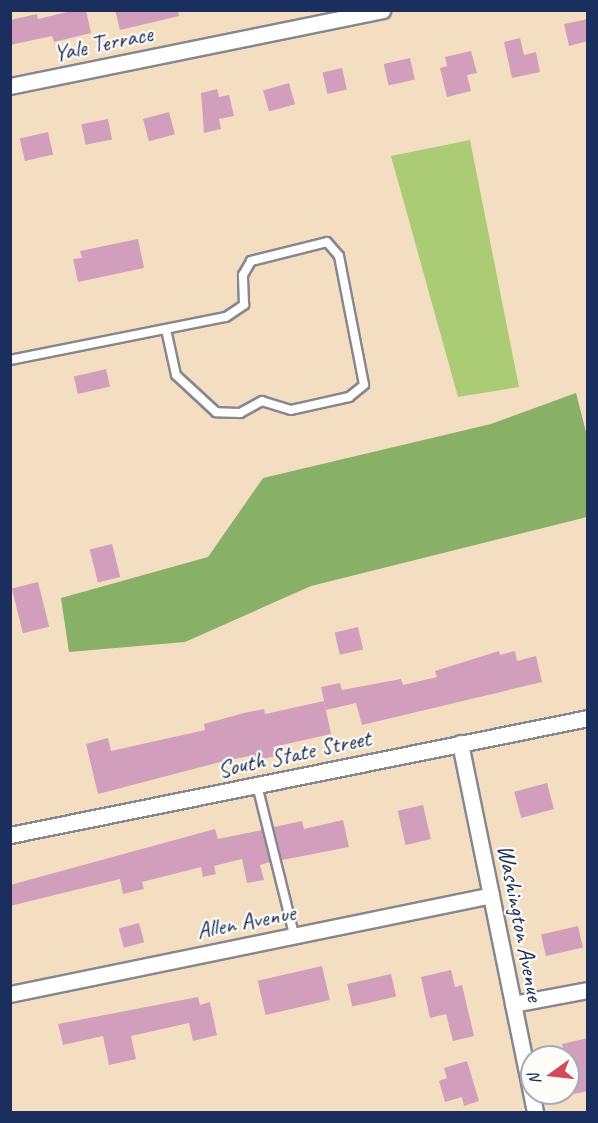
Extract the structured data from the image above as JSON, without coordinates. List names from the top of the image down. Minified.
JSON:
{"streets":{"street":["Yale Terrace","South State Street","Allen Avenue","Washington Avenue"]},"crossings":[["South State Street","Washington Avenue"],["Allen Avenue","Washington Avenue"]],"north":"left"}
